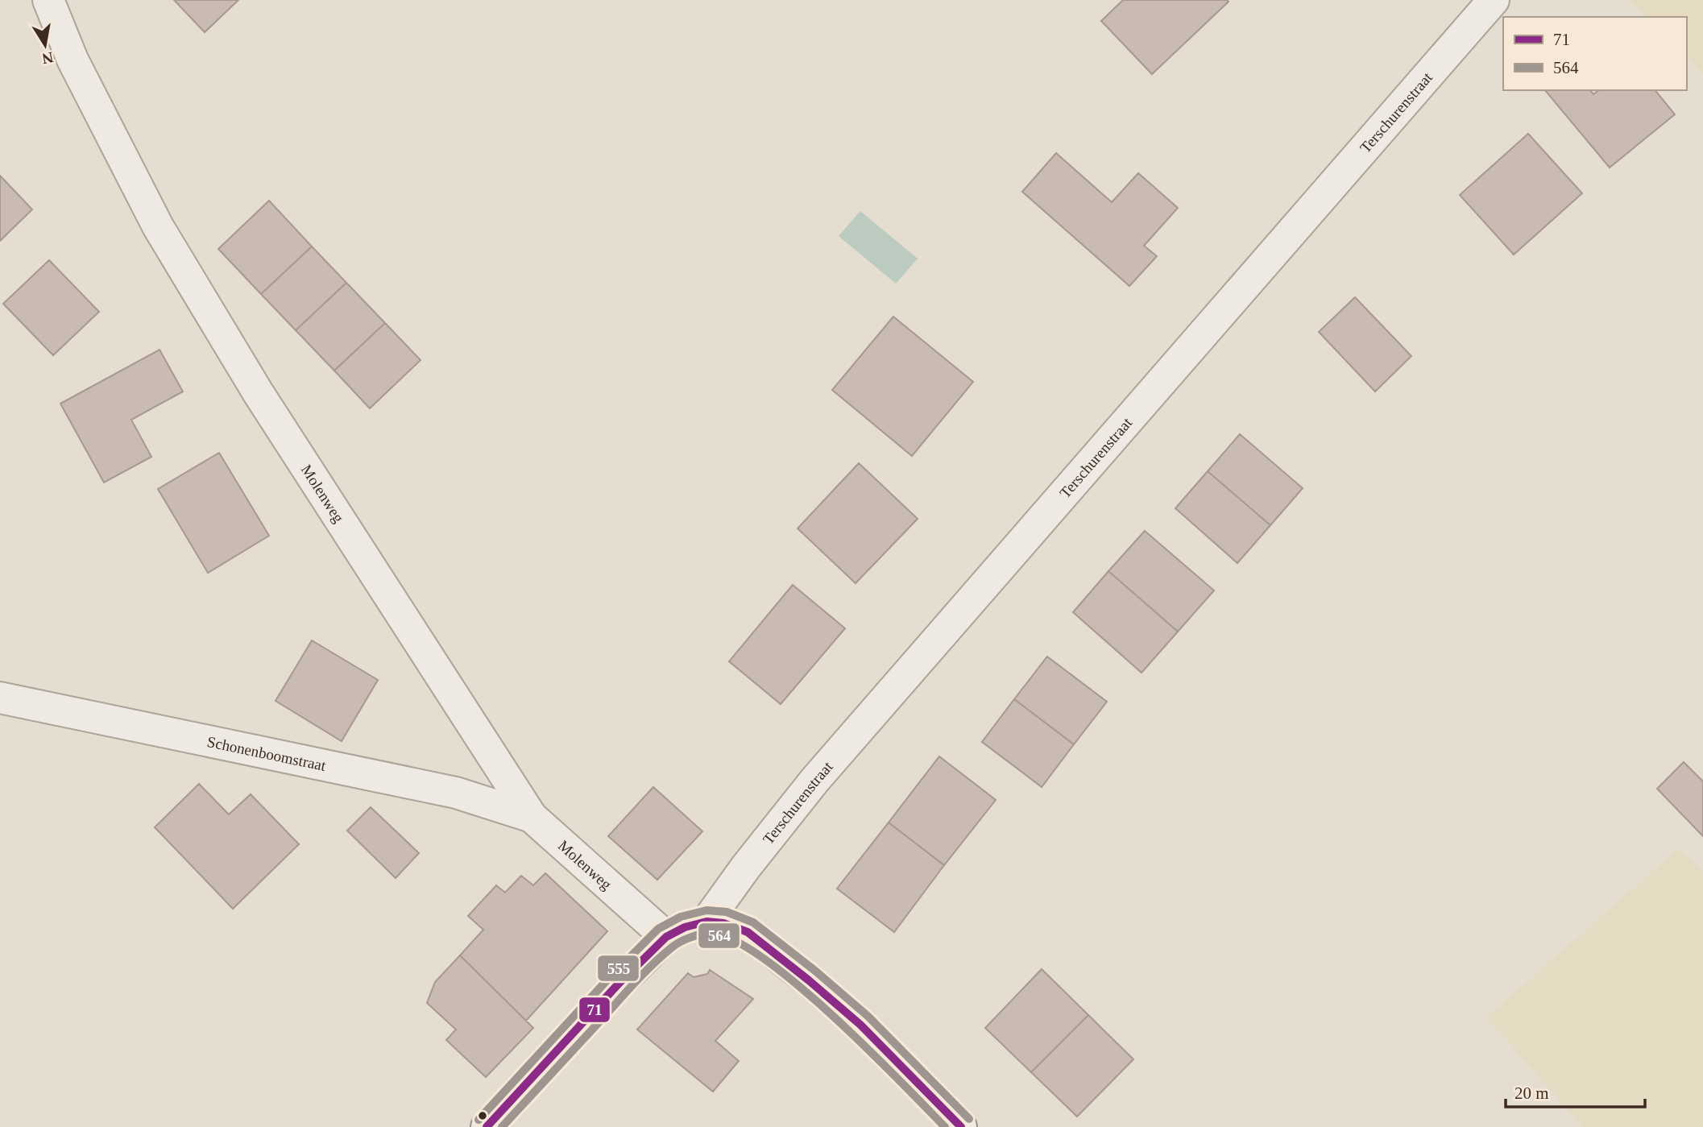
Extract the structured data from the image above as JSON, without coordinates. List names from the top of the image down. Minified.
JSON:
{"streets":{"street":["Terschurenstraat","Molenweg","Schonenboomstraat"]},"crossings":[["Molenweg","Schonenboomstraat"]],"lines":["transit line 555","transit line 71","transit line 564"],"legend":["71","564"],"scale_bar":"20 m","north":"bottom"}
